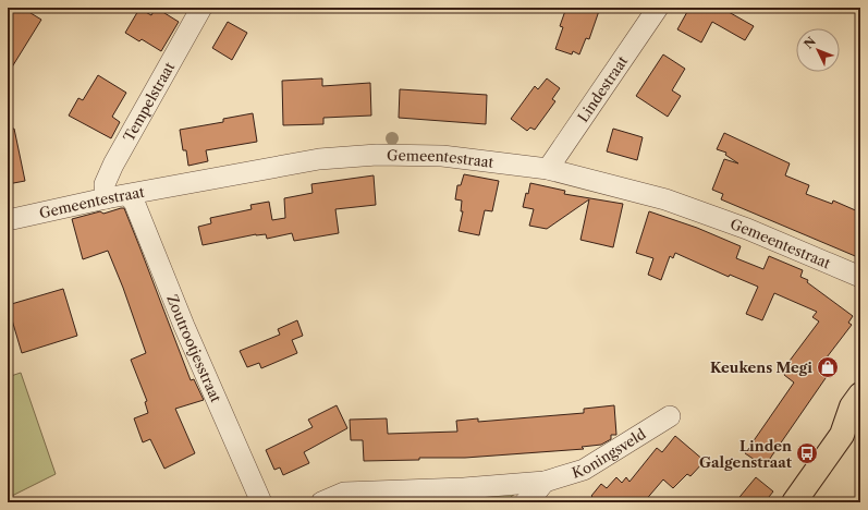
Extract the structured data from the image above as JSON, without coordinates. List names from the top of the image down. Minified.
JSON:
{"streets":{"street":["Lindestraat","Tempelstraat","Gemeentestraat","Zoutrootjesstraat","Koningsveld"]},"crossings":[["Lindestraat","Gemeentestraat"],["Tempelstraat","Gemeentestraat"],["Gemeentestraat","Zoutrootjesstraat"]],"places":{"shop":["Keukens Megi"],"bus stop":["Linden Galgenstraat"]},"north":"top left"}
